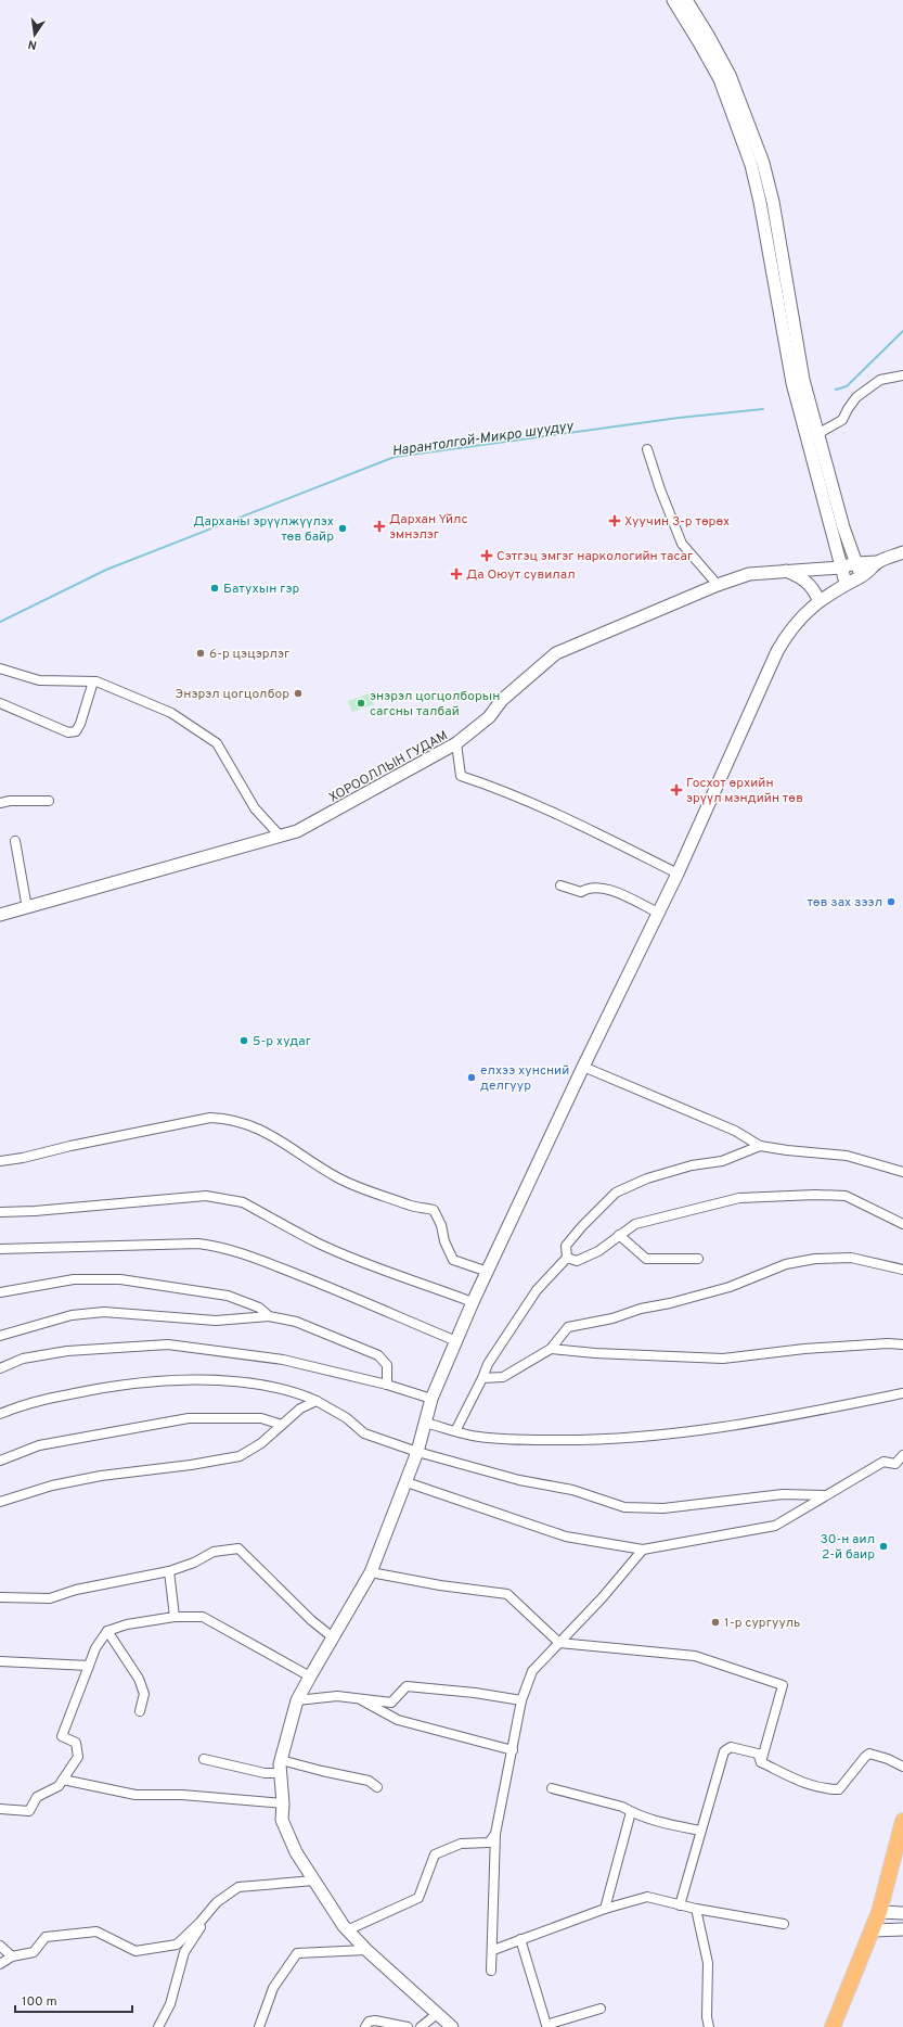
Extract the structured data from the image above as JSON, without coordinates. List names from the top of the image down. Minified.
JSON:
{"streets":{"street":["ХОРООЛЛЫН ГУДАМ"]},"water":["Нарантолгой-Микро шуудуу"],"places":{"health":["Хуучин 3-р төрөх","Дархан Үйлс эмнэлэг","Сэтгэц эмгэг наркологийн тасаг","Да Оюут сувилал","Госхот өрхийн эрүүл мэндийн төв"],"other":["Дарханы эрүүлжүүлэх төв байр","Батухын гэр","6-р цэцэрлэг","Энэрэл цогцолбор","энэрэл цогцолборын сагсны талбай","төв зах зээл","5-р худаг","елхээ хунсний делгуур","30-н аил 2-й баир","1-р сургууль"]},"scale_bar":"100 m","north":"bottom"}
